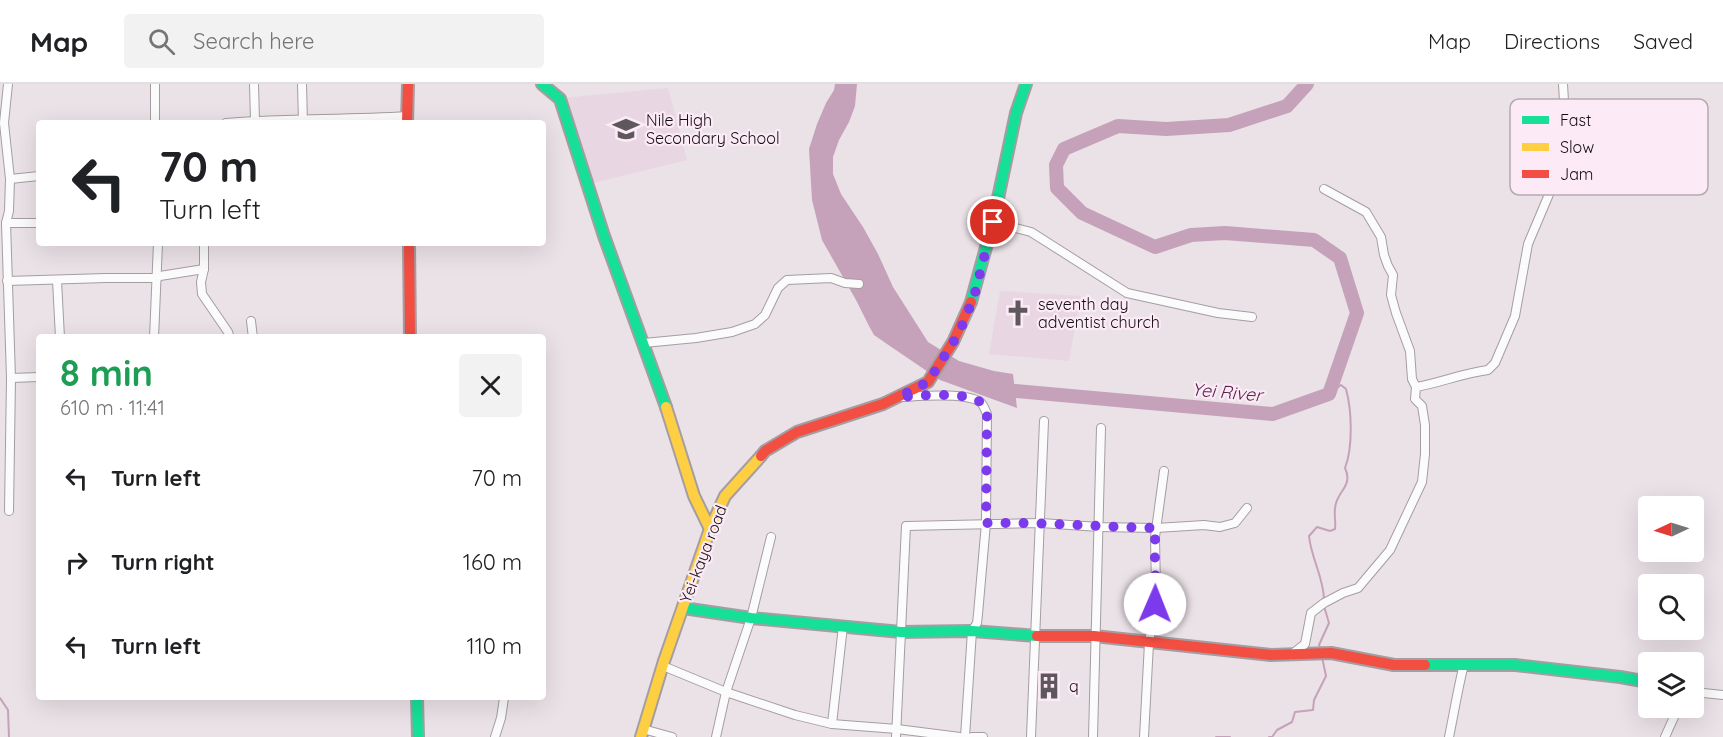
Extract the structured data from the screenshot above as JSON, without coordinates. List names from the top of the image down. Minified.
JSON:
{"streets":{"street":["Yei-kaya road"]},"water":["Yei River"],"places":{"school or university":["Nile High Secondary School"],"church":["seventh day adventist church"],"building":["q"]},"legend":["Fast","Slow","Jam"],"north":"left","page":{"header":"Map","search":"Search here","nav":["Map","Directions","Saved"],"turn":["70 m","Turn left"],"heading":["8 min","610 m · 11:41"],"list":[{"name":"Turn left","value":"70 m"},{"name":"Turn right","value":"160 m"},{"name":"Turn left","value":"110 m"}]}}
